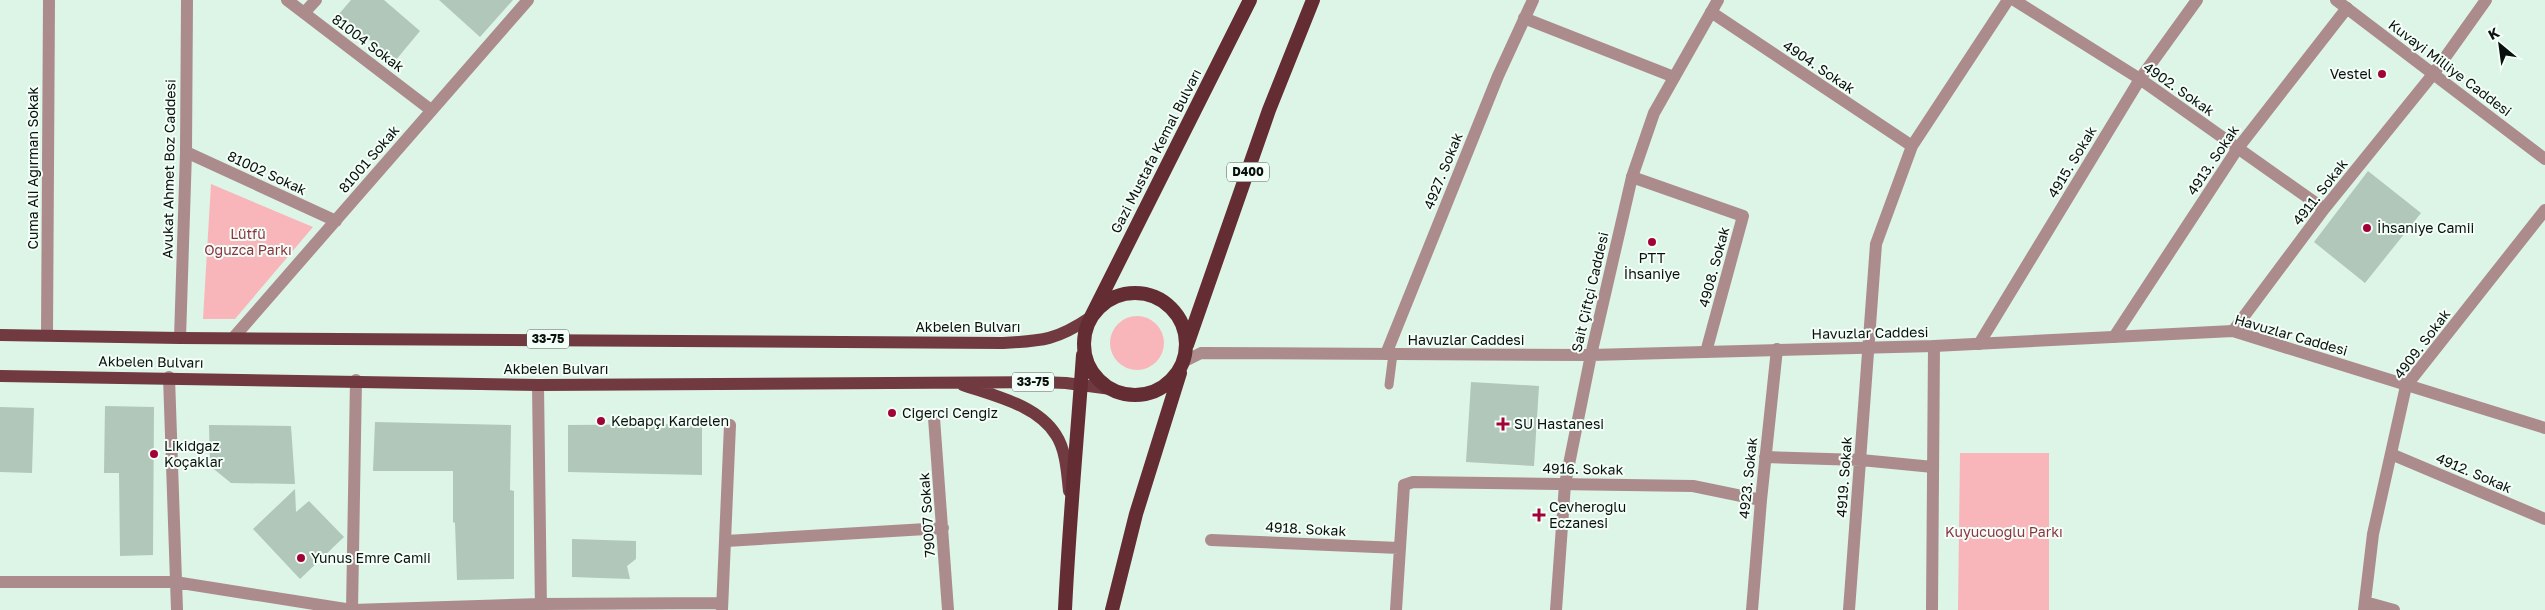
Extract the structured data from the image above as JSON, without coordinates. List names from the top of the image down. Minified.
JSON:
{"streets":{"highway":["Gazi Mustafa Kemal Bulvarı","D400"],"main road":["Akbelen Bulvarı","33-75"],"street":["81004 Sokak","4904. Sokak","Kuvayi Milliye Caddesi","4902. Sokak","81001 Sokak","4913. Sokak","4915. Sokak","Cuma Ali Ağırman Sokak","Avukat Ahmet Boz Caddesi","4927. Sokak","81002 Sokak","4911. Sokak","4908. Sokak","Sait Çiftçi Caddesi","Havuzlar Caddesi","4909. Sokak","4916. Sokak","4912. Sokak","4919. Sokak","4923. Sokak","79007 Sokak","4918. Sokak"]},"crossings":[["81004 Sokak","81001 Sokak"],["4904. Sokak","Sait Çiftçi Caddesi"],["4904. Sokak","4919. Sokak"],["Kuvayi Milliye Caddesi","4913. Sokak"],["Kuvayi Milliye Caddesi","4911. Sokak"],["4902. Sokak","4913. Sokak"],["4902. Sokak","4915. Sokak"],["4902. Sokak","4911. Sokak"],["Gazi Mustafa Kemal Bulvarı","D400"],["Gazi Mustafa Kemal Bulvarı","Akbelen Bulvarı"],["Gazi Mustafa Kemal Bulvarı","Havuzlar Caddesi"],["81001 Sokak","81002 Sokak"],["81001 Sokak","Akbelen Bulvarı"],["4913. Sokak","Havuzlar Caddesi"],["4915. Sokak","Havuzlar Caddesi"],["Cuma Ali Ağırman Sokak","Akbelen Bulvarı"],["Avukat Ahmet Boz Caddesi","81002 Sokak"],["Avukat Ahmet Boz Caddesi","Akbelen Bulvarı"],["4927. Sokak","Havuzlar Caddesi"],["D400","Akbelen Bulvarı"],["D400","Havuzlar Caddesi"],["4911. Sokak","Havuzlar Caddesi"],["4908. Sokak","Sait Çiftçi Caddesi"],["4908. Sokak","Havuzlar Caddesi"],["Sait Çiftçi Caddesi","Havuzlar Caddesi"],["Sait Çiftçi Caddesi","4916. Sokak"],["Akbelen Bulvarı","Havuzlar Caddesi"],["Havuzlar Caddesi","4909. Sokak"],["Havuzlar Caddesi","4919. Sokak"],["Havuzlar Caddesi","4923. Sokak"],["4909. Sokak","4912. Sokak"],["4916. Sokak","4923. Sokak"],["4916. Sokak","4918. Sokak"]],"parks":["Lütfü Oğuzca Parkı","Kuyucuoğlu Parkı"],"places":{"other":["Vestel","İhsaniye Camii","PTT İhsaniye","Ciğerci Cengiz","Kebapçı Kardelen","Likidgaz Koçaklar","Yunus Emre Camii"],"health":["SU Hastanesi","Cevheroğlu Eczanesi"]},"north":"top left"}
